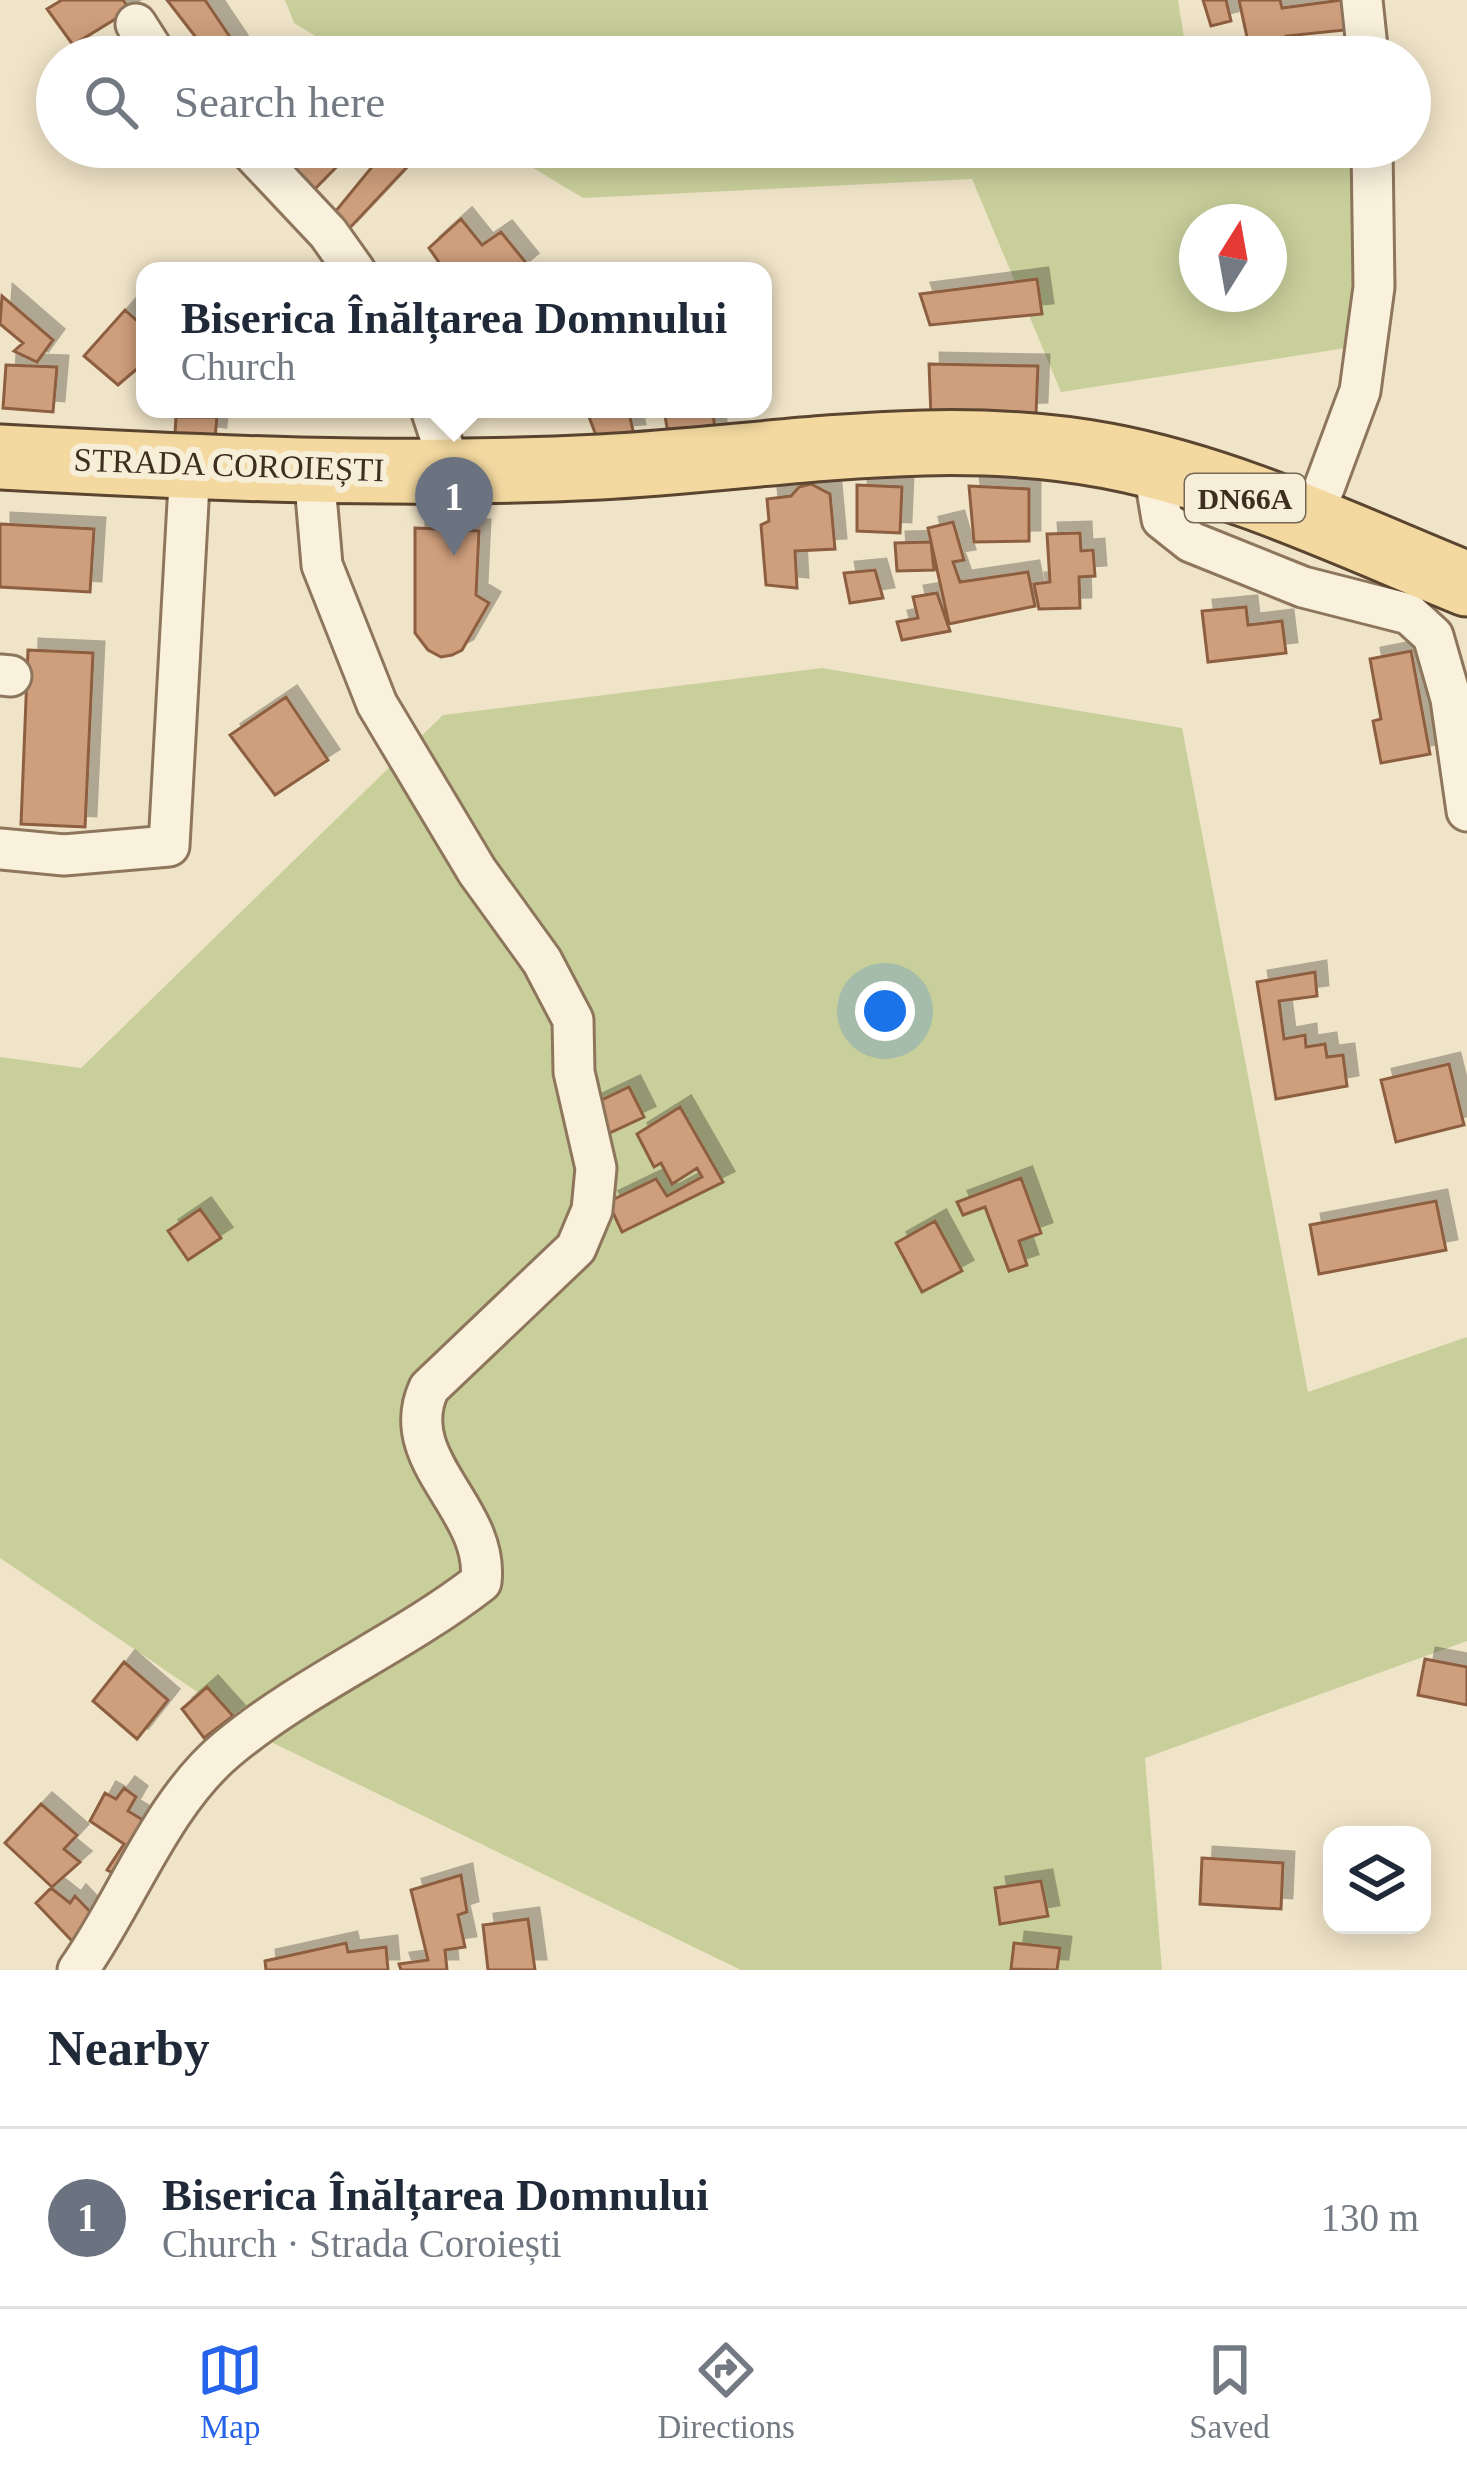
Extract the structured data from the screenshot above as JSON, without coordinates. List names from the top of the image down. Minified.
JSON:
{"streets":{"main road":["STRADA COROIEȘTI","DN66A"]},"crossings":[["STRADA COROIEȘTI","DN66A"]],"north":"top","page":{"search":"Search here","popup":["Biserica Înălțarea Domnului","Church"],"pins":"1","heading":"Nearby","list":[{"mark":"1","name":"Biserica Înălțarea Domnului","note":"Church · Strada Coroiești","value":"130 m"}],"nav":["Map","Directions","Saved"]}}
